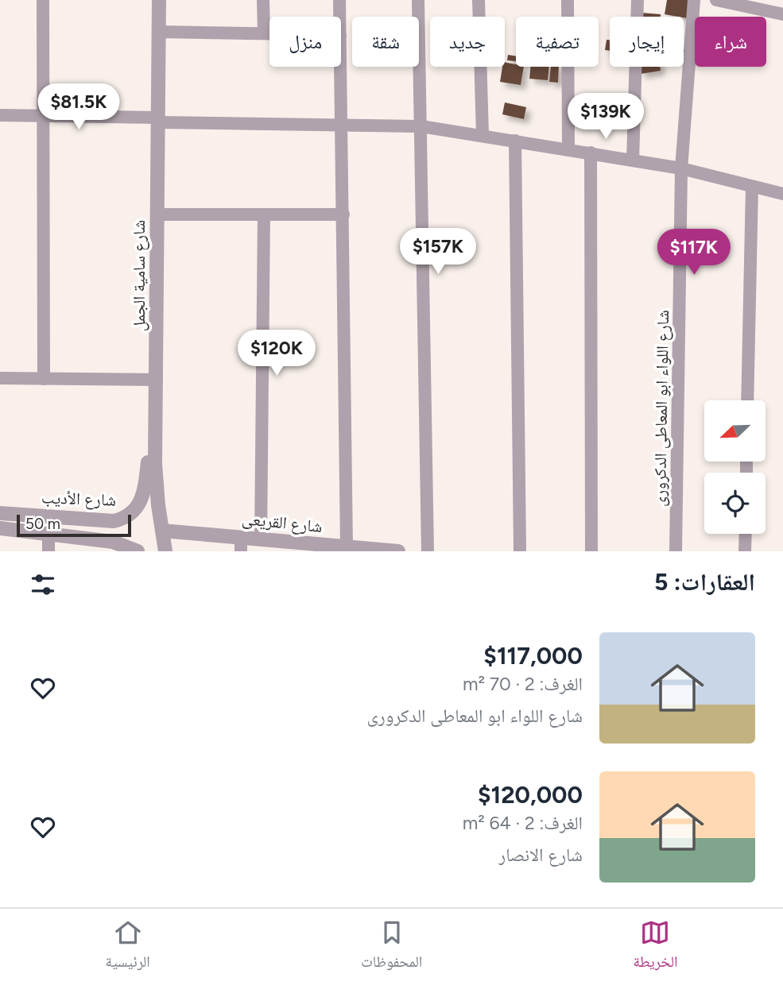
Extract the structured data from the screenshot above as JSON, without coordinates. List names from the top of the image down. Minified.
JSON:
{"streets":{"street":["شارع سامية الجمل","شارع اللواء ابو المعاطى الدكرورى","شارع الأديب","شارع القريعى"]},"crossings":[["شارع سامية الجمل","شارع الأديب"],["شارع سامية الجمل","شارع القريعى"]],"scale_bar":"50 m","north":"bottom left","page":{"chip":["شراء","إيجار","تصفية","جديد","شقة","منزل"],"price":["$81.5K","$139K","$157K","$117K","$120K"],"scale":"50 m","heading":"العقارات: 5","list":[{"name":"$117,000","note":"الغرف: 2 · 70 m² · شارع اللواء ابو المعاطى الدكرورى"},{"name":"$120,000","note":"الغرف: 2 · 64 m² · شارع الانصار"}],"tabs":["الخريطة","المحفوظات","الرئيسية"]}}
